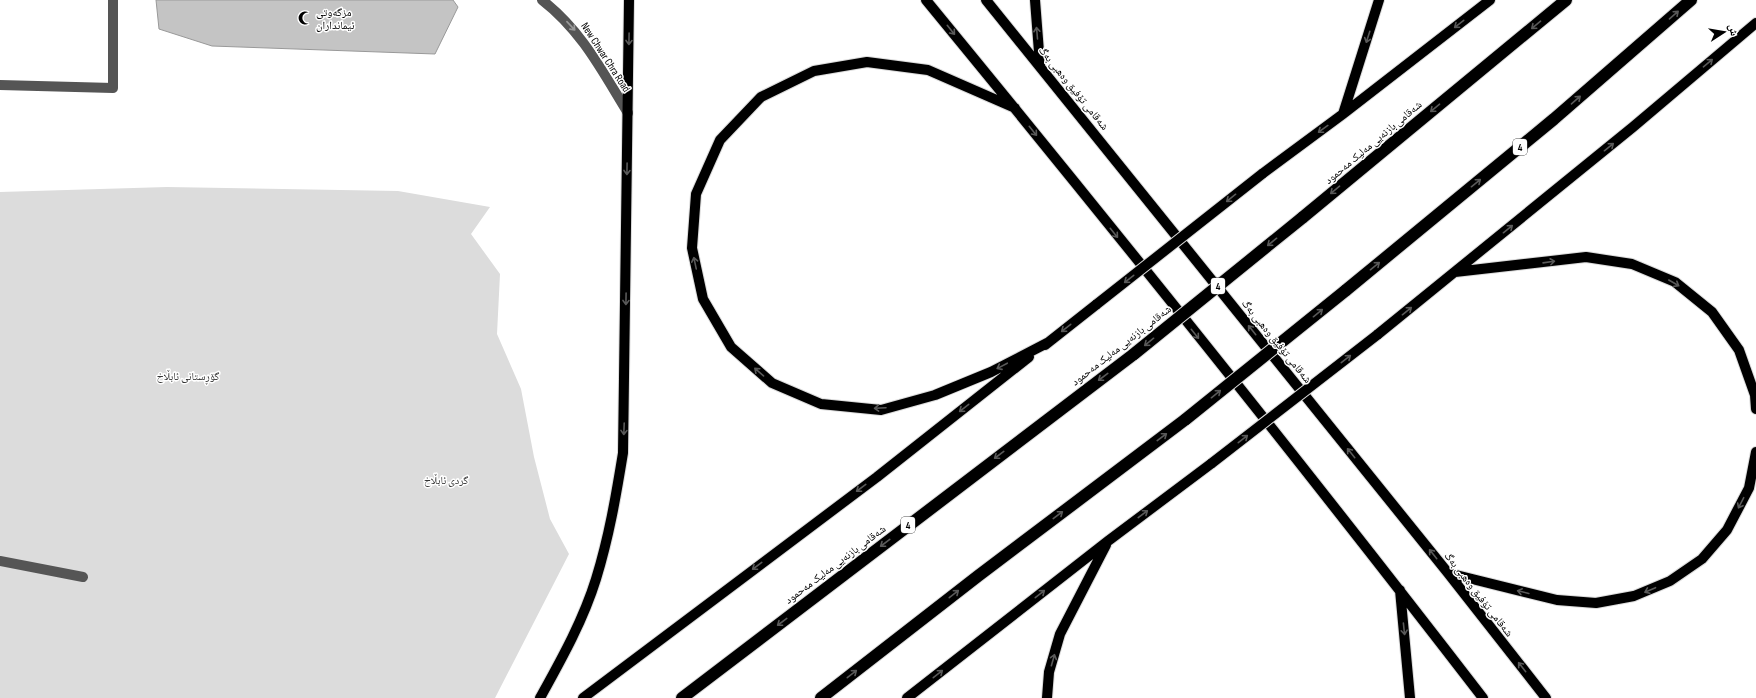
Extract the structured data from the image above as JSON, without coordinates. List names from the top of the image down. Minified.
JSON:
{"streets":{"highway":["شەقامی بازنەیی مەلیک مەحمود","4"],"main road":["شەقامی تۆفیق وەهبی بەگ"],"street":["New Chwar Chra Road"]},"one_way":["New Chwar Chra Road"],"parks":["گۆڕستانی ئابڵاخ","گردی ئابڵاخ"],"places":{"mosque":["مزگەوتی ئیمانداران"]},"north":"right"}
